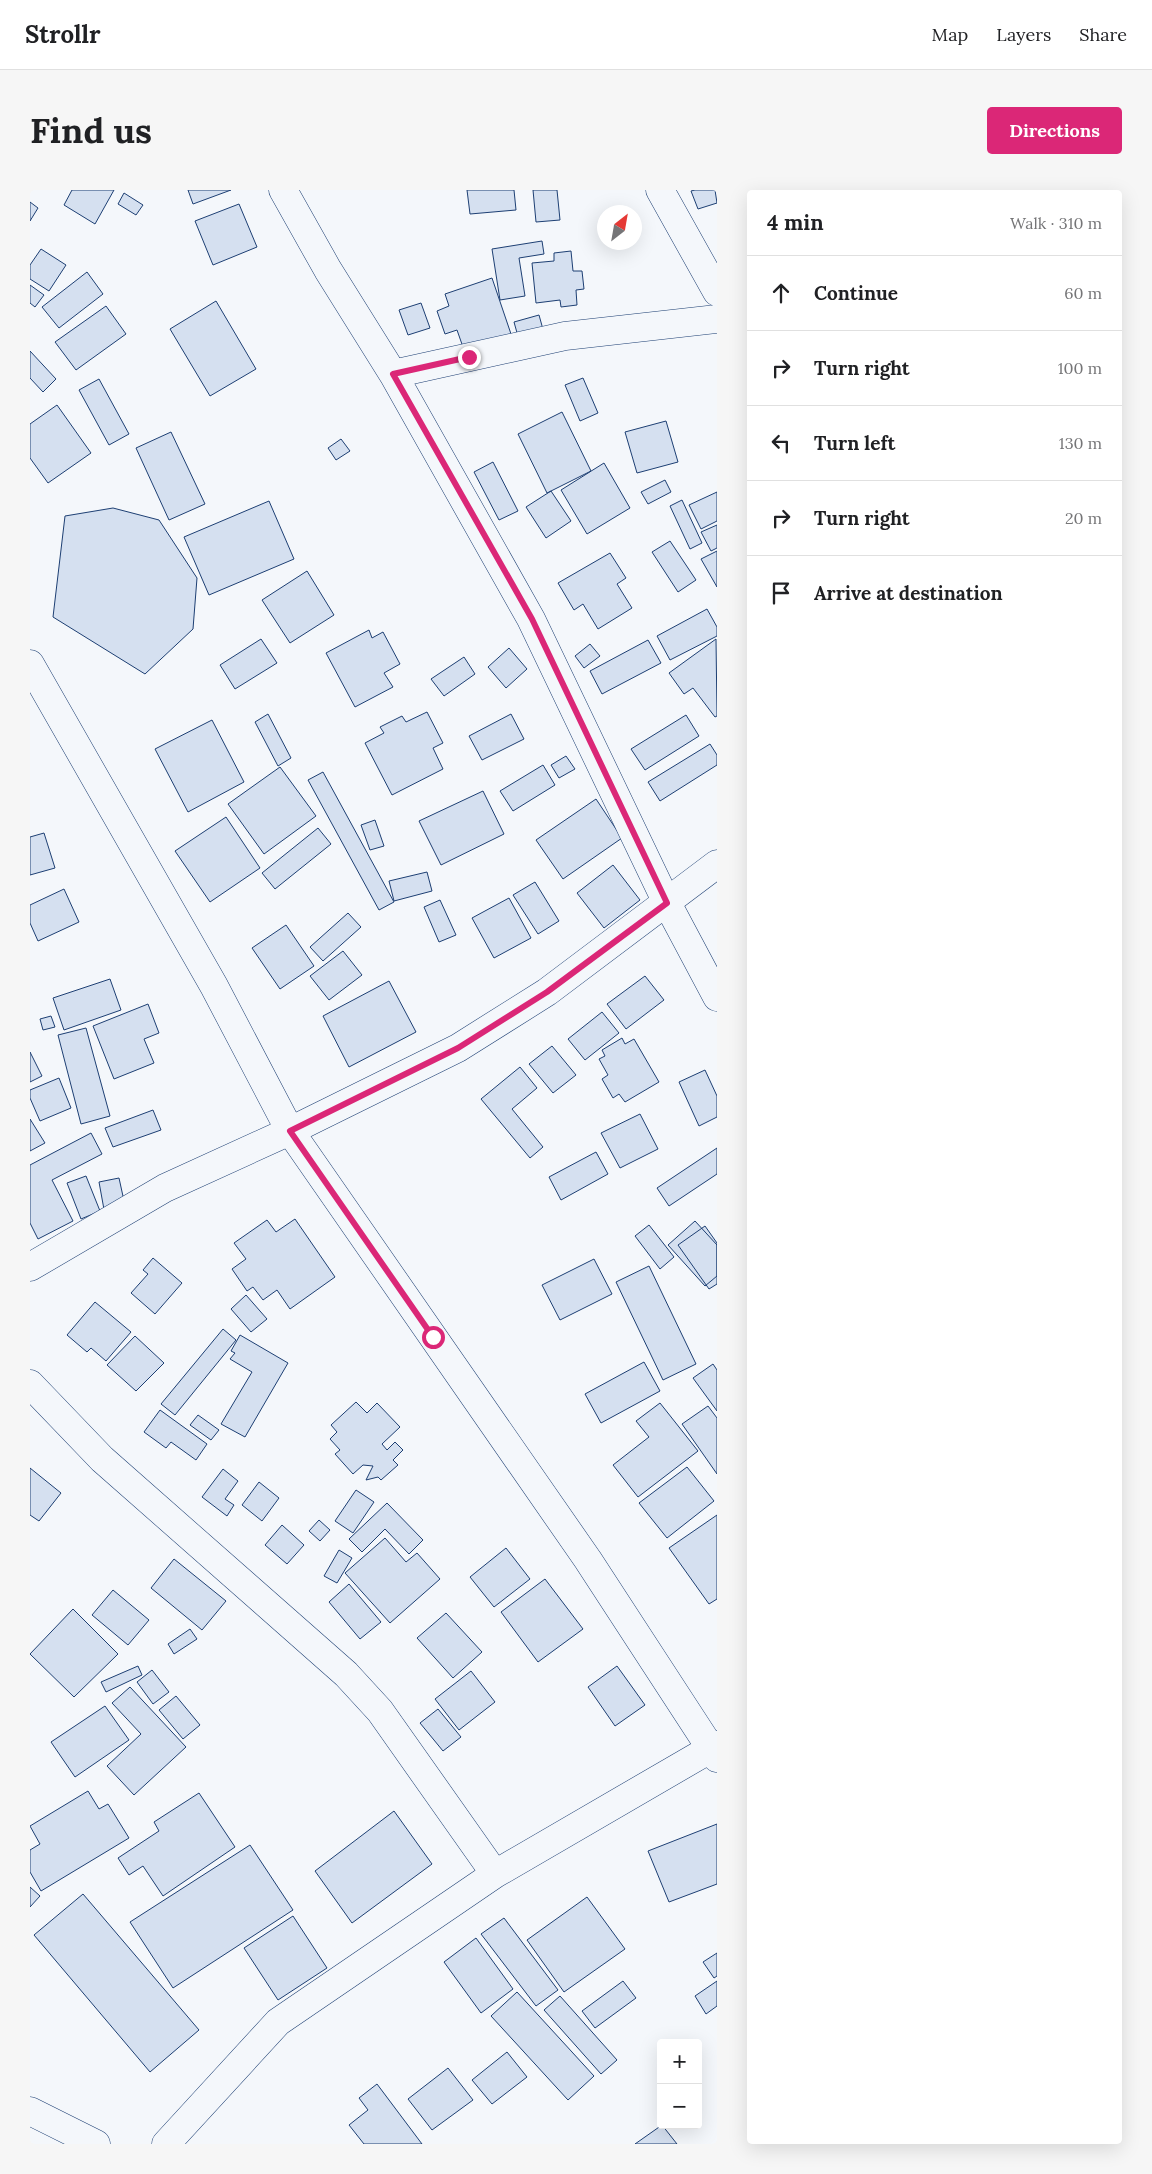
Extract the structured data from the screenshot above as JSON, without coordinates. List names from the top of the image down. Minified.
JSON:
{"north":"top right","page":{"header":"Strollr","nav":["Map","Layers","Share"],"buttons":"Directions","title":"Find us","heading":["4 min","Walk · 310 m"],"list":[["Continue","60 m"],["Turn right","100 m"],["Turn left","130 m"],["Turn right","20 m"],"Arrive at destination"],"map_buttons":["+","−"]}}
